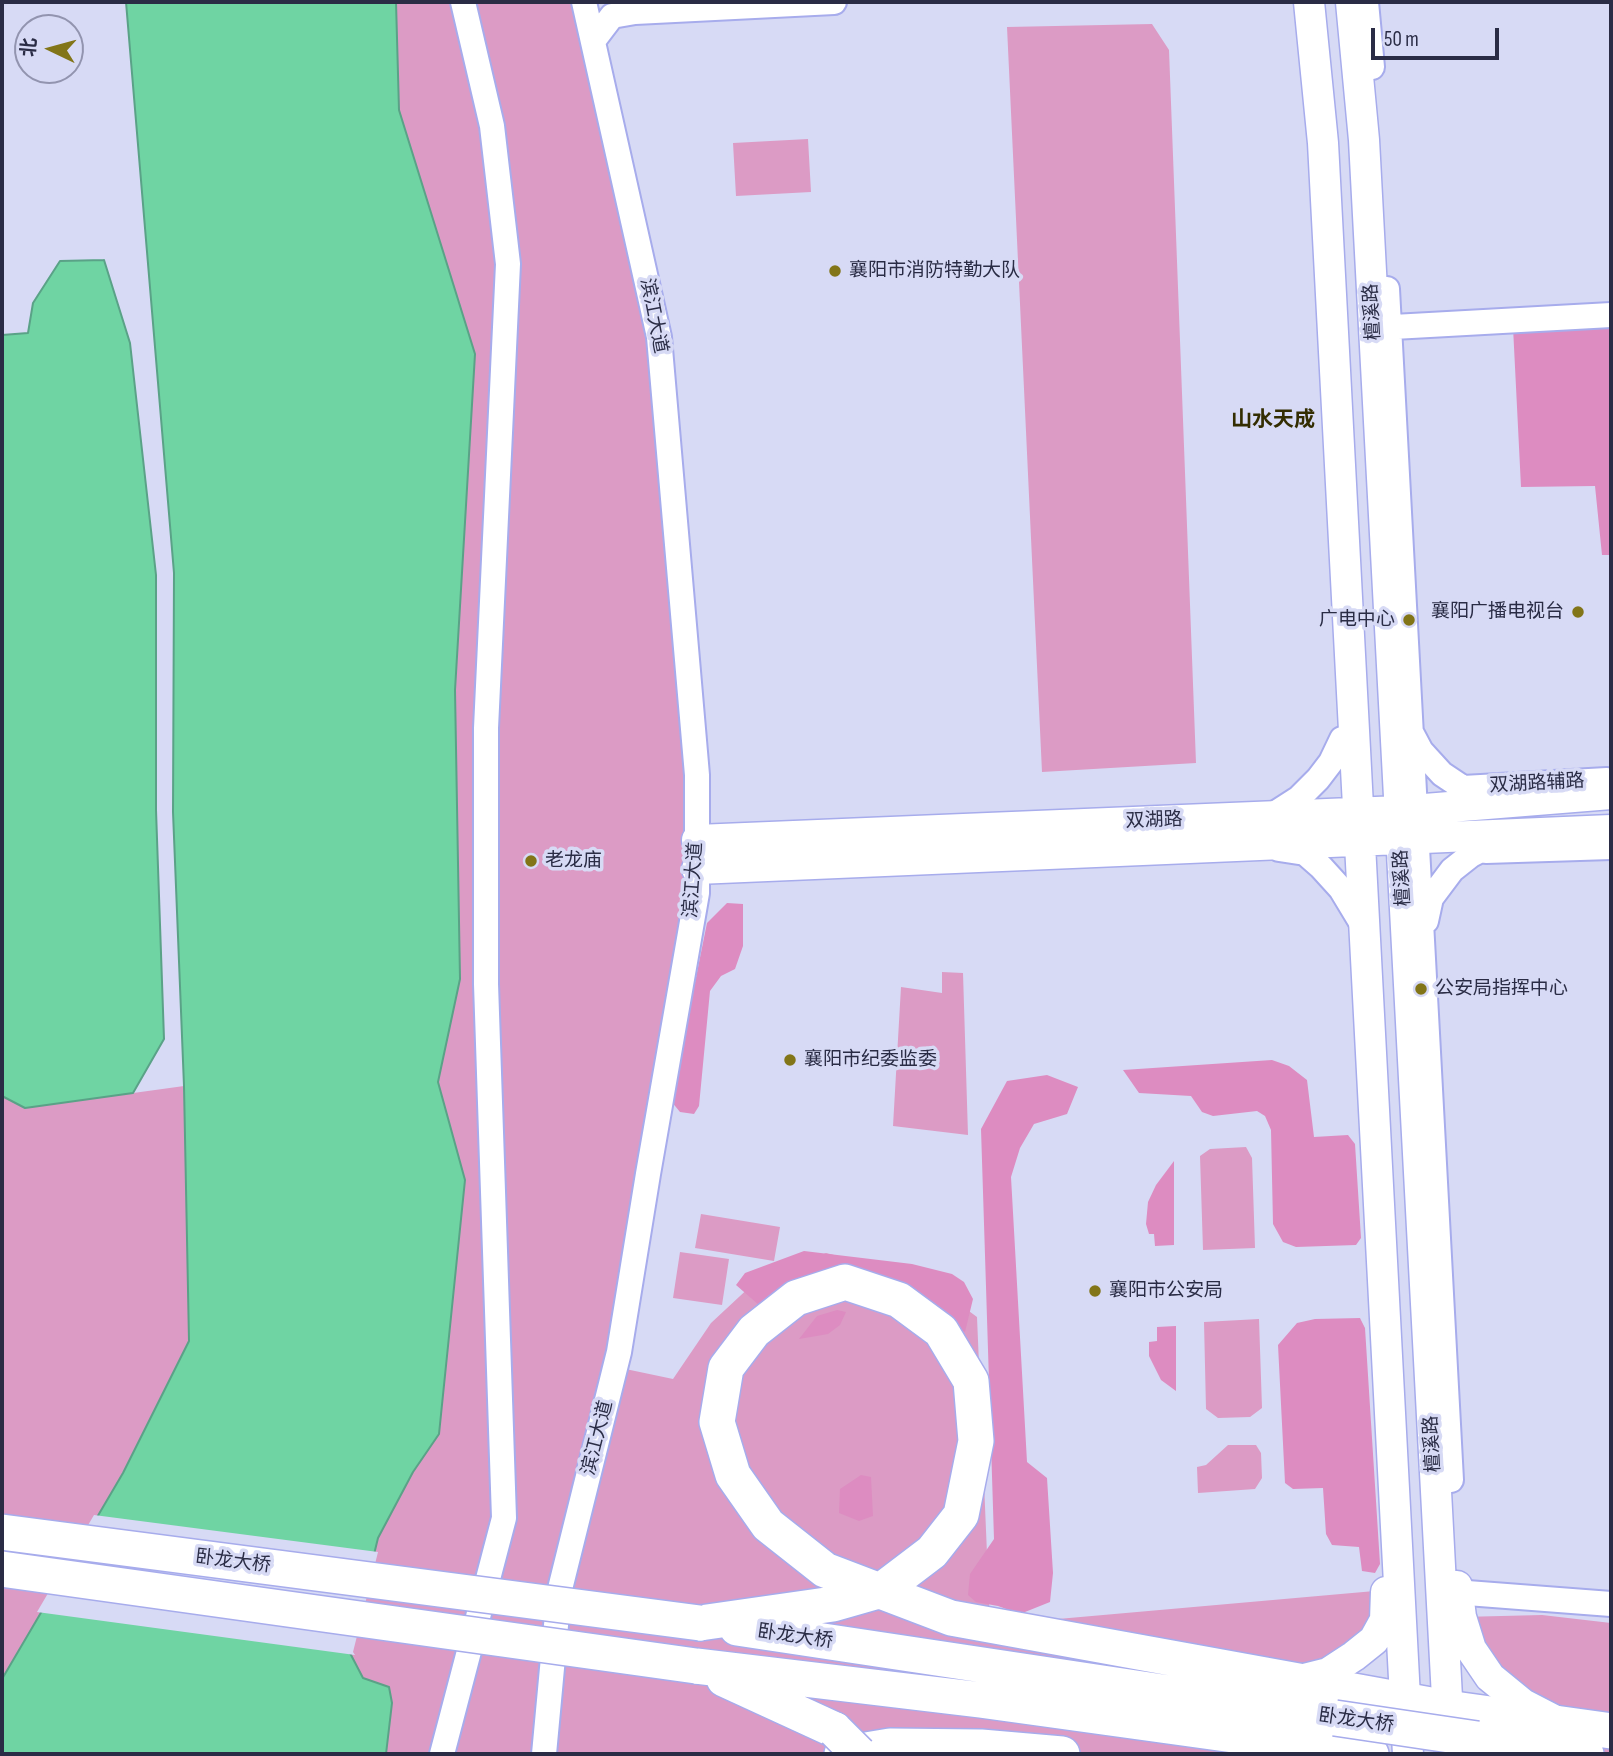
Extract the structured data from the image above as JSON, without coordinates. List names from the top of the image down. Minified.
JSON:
{"streets":{"highway":["卧龙大桥"],"main road":["檀溪路","双湖路"],"street":["滨江大道","双湖路辅路"]},"crossings":[["檀溪路","双湖路"],["滨江大道","双湖路"]],"districts":["山水天成"],"places":["襄阳市消防特勤大队","襄阳广播电视台","广电中心","老龙庙","公安局指挥中心","襄阳市纪委监委","襄阳市公安局"],"scale_bar":"50 m","north":"left"}
